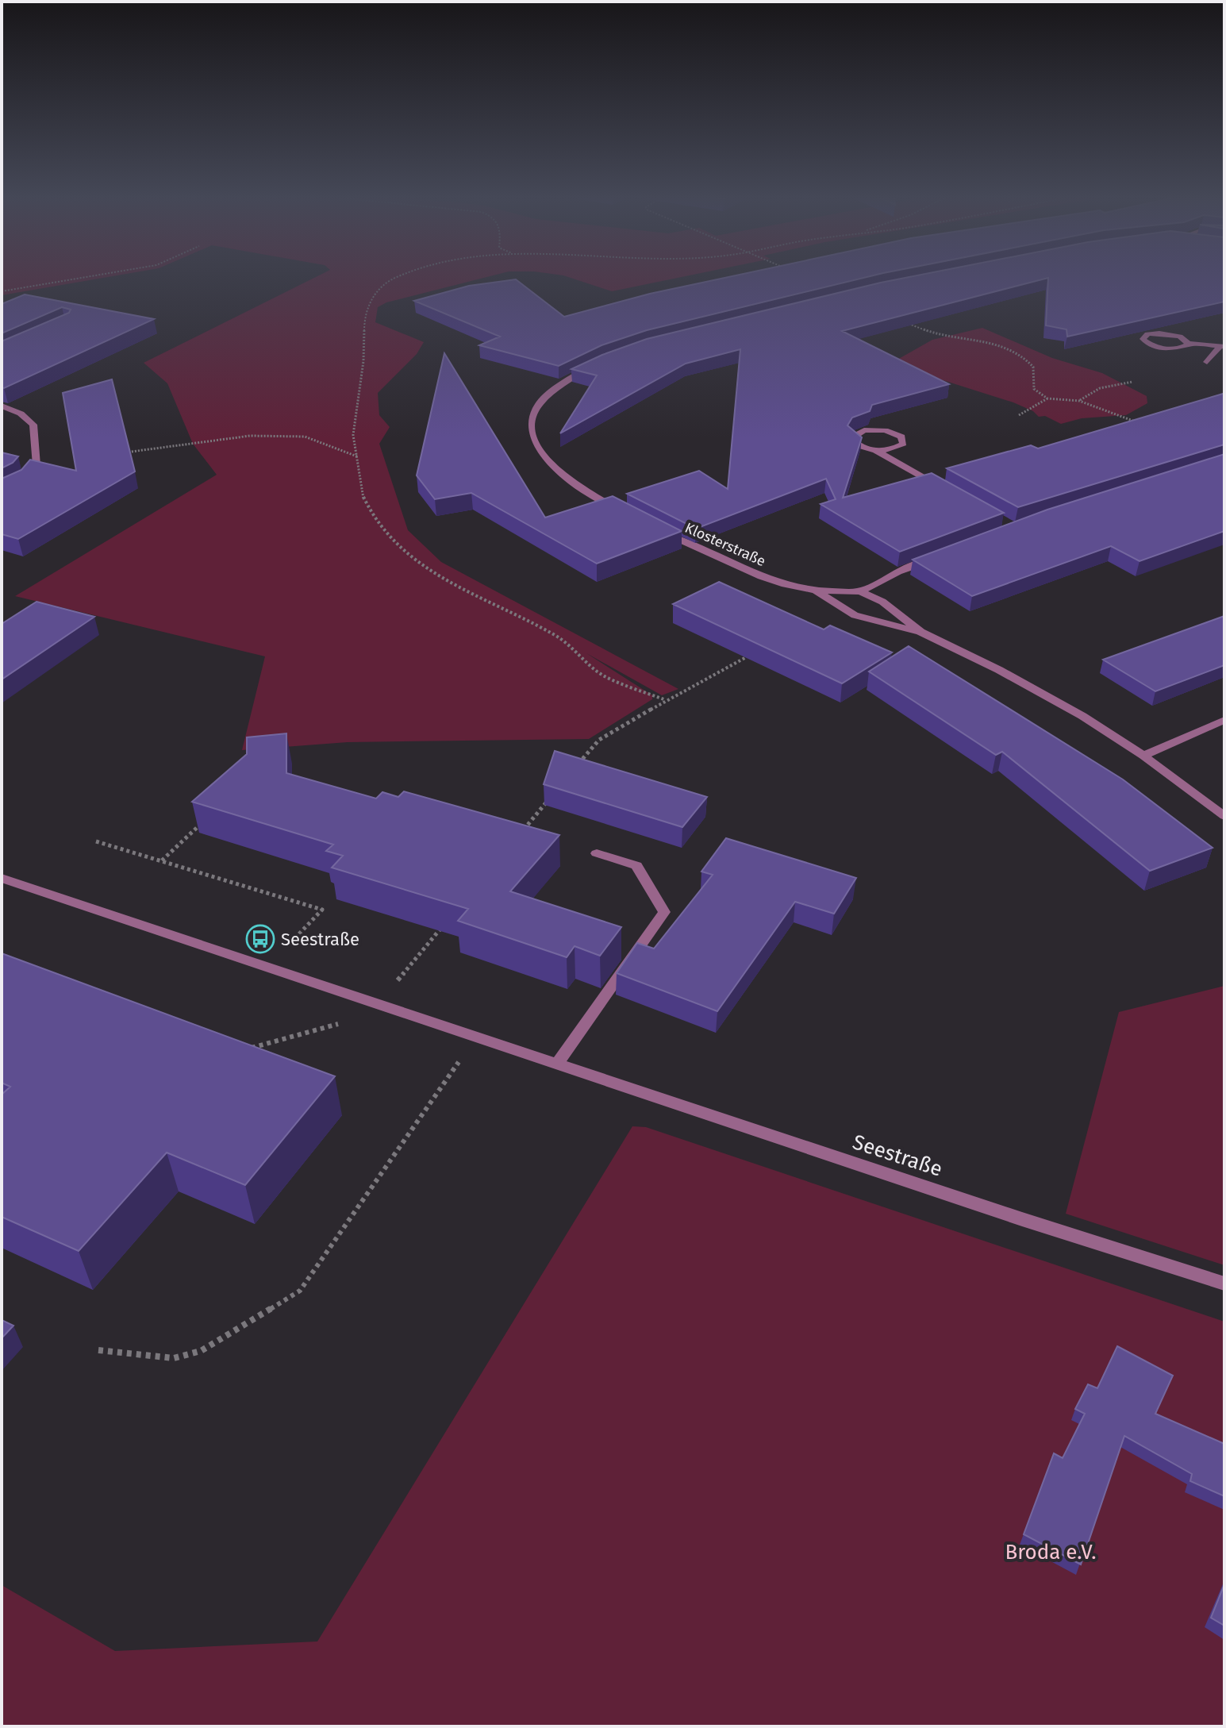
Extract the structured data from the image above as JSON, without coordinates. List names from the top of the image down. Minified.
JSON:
{"streets":{"street":["Klosterstraße","Seestraße"]},"parks":["Broda e.V."],"places":{"bus stop":["Seestraße"]}}
